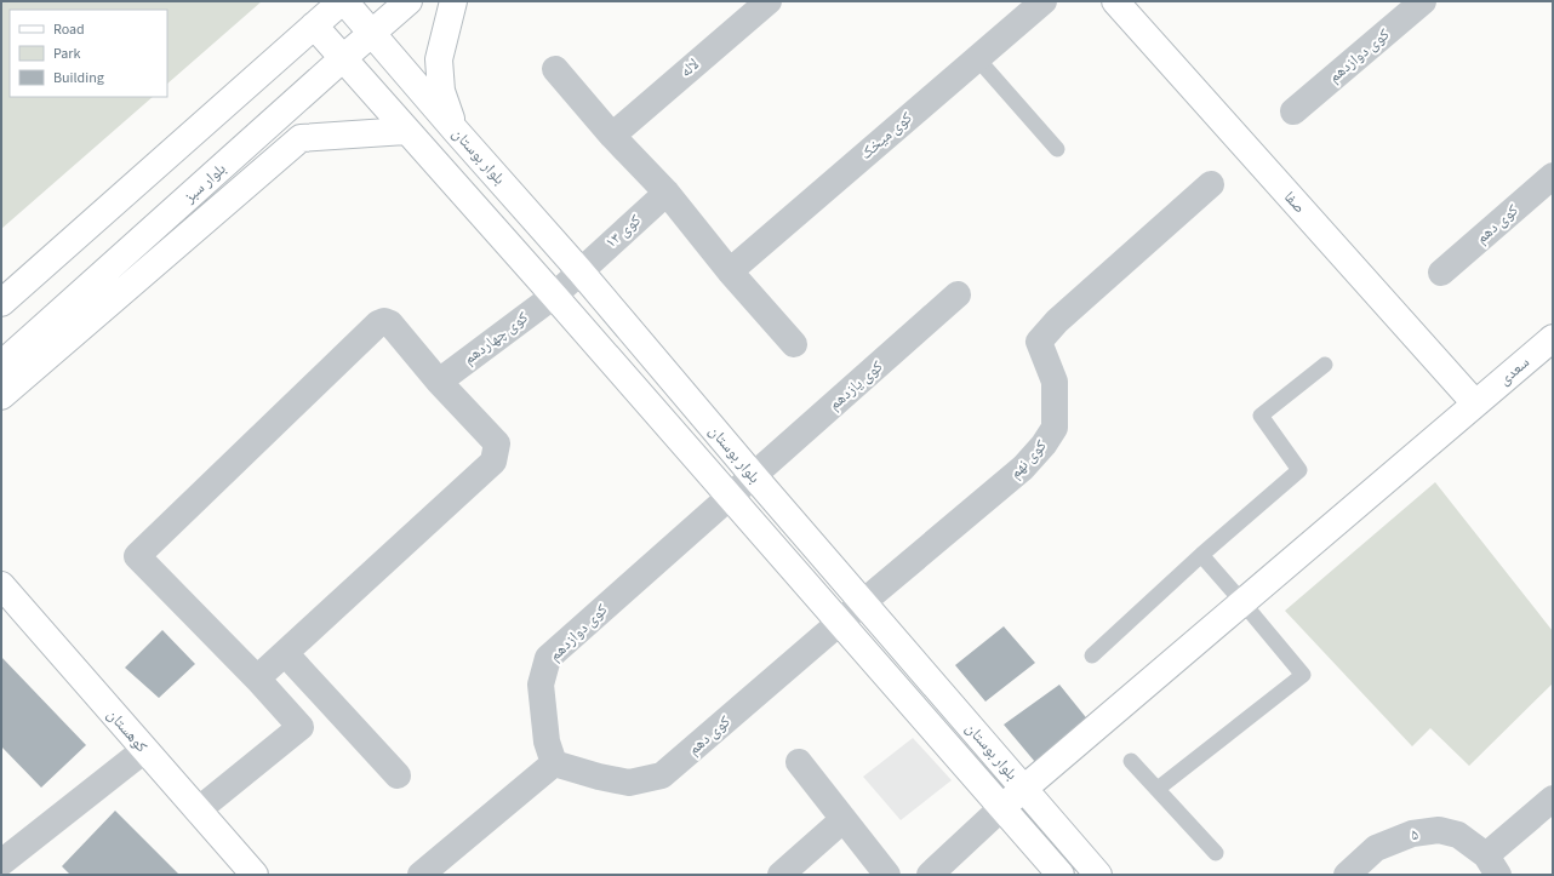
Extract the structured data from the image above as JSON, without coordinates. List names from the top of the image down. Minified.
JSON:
{"streets":{"street":["کوی دوازدهم","لاله","کوی میخک","بلوار بوستان","بلوار سبز","صفا","کوی دهم","کوی ۱۳","کوی چهاردهم","سعدی","کوی یازدهم","کوی نهم","کوهستان","۵"]},"crossings":[["کوی دوازدهم","بلوار بوستان"],["کوی دوازدهم","کوی دهم"],["کوی دوازدهم","کوی یازدهم"],["بلوار بوستان","بلوار سبز"],["بلوار بوستان","کوی دهم"],["بلوار بوستان","کوی ۱۳"],["بلوار بوستان","کوی چهاردهم"],["بلوار بوستان","سعدی"],["بلوار بوستان","کوی یازدهم"],["بلوار بوستان","کوی نهم"],["صفا","سعدی"],["کوی دهم","کوی نهم"],["کوی ۱۳","کوی چهاردهم"]],"legend":["Road","Park","Building"]}
